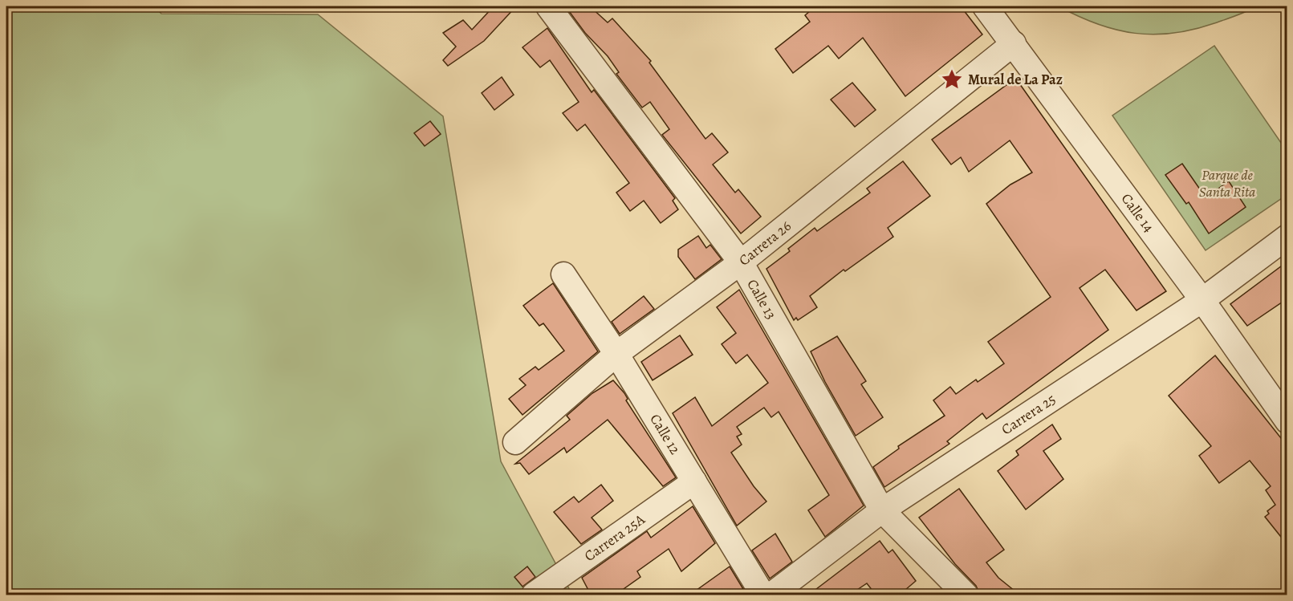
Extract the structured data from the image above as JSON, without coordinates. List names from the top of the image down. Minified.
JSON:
{"streets":{"street":["Calle 14","Carrera 26","Calle 13","Carrera 25","Calle 12","Carrera 25A"]},"crossings":[["Calle 14","Carrera 26"],["Calle 14","Carrera 25"],["Carrera 26","Calle 13"],["Carrera 26","Calle 12"],["Calle 13","Carrera 25"],["Calle 12","Carrera 25A"]],"parks":["Parque de Santa Rita"],"places":{"place":["Mural de La Paz"]}}
